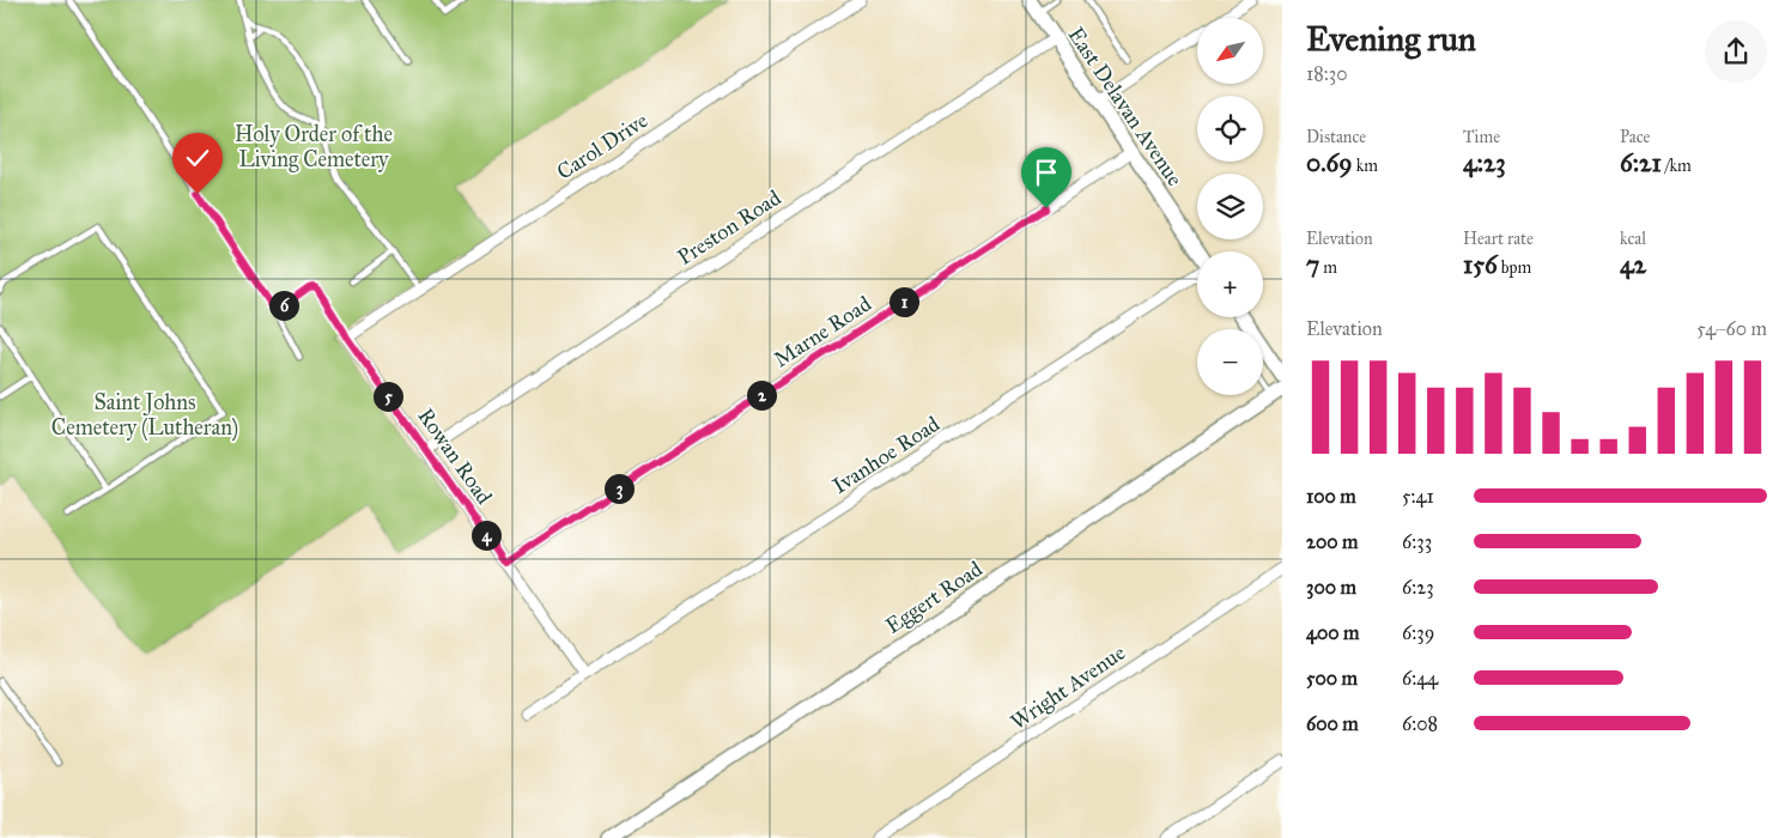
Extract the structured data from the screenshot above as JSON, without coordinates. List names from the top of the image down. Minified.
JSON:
{"streets":{"street":["East Delavan Avenue","Carol Drive","Preston Road","Marne Road","Ivanhoe Road","Rowan Road","Eggert Road","Wright Avenue"]},"crossings":[["East Delavan Avenue","Preston Road"],["East Delavan Avenue","Marne Road"],["Carol Drive","Rowan Road"],["Preston Road","Rowan Road"],["Marne Road","Rowan Road"],["Ivanhoe Road","Rowan Road"]],"parks":["Holy Order of the Living Cemetery","Saint Johns Cemetery (Lutheran)"],"north":"bottom left","page":{"heading":["Evening run","18:30"],"map_buttons":["+","−"],"stats":[["Distance","0.69 km"],["Time","4:23"],["Pace","6:21 /km"],["Elevation","7 m"],["Heart rate","156 bpm"],["kcal","42"]],"pins":["1","6","2","5","3","4"],"chart":["Elevation","54–60 m"],"list":[{"name":"100 m","note":"5:41"},{"name":"200 m","note":"6:33"},{"name":"300 m","note":"6:23"},{"name":"400 m","note":"6:39"},{"name":"500 m","note":"6:44"},{"name":"600 m","note":"6:08"}]}}
